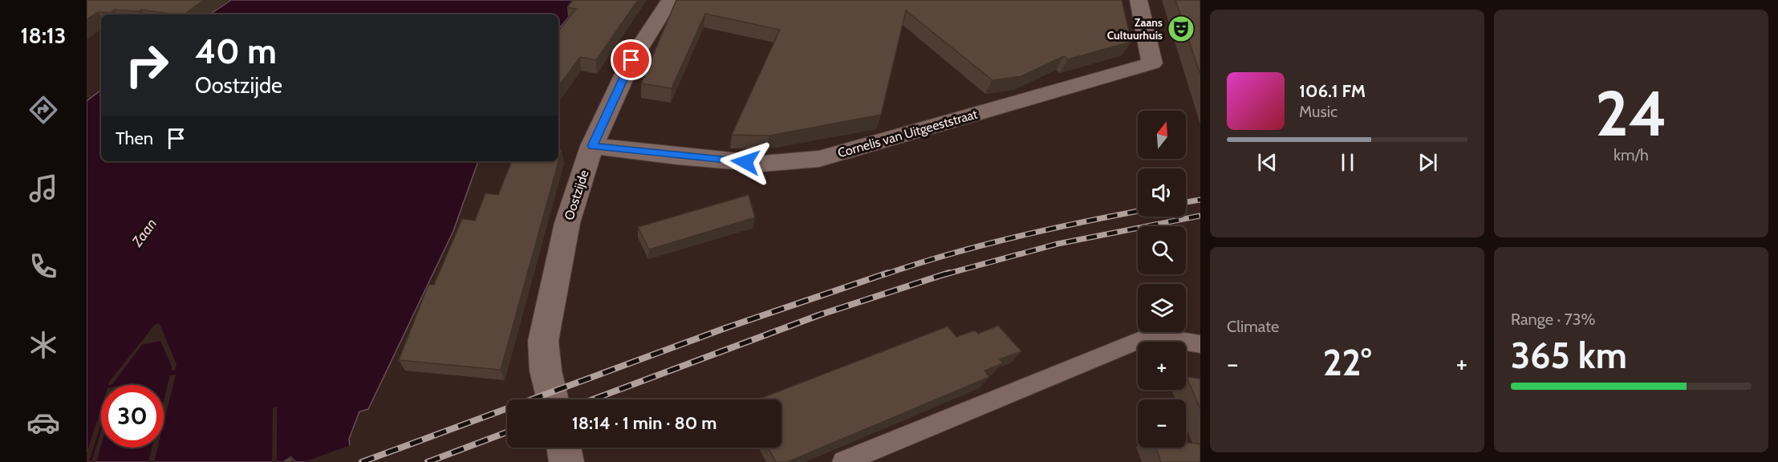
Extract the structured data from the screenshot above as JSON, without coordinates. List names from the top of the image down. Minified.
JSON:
{"streets":{"street":["Cornelis van Uitgeeststraat","Oostzijde"]},"crossings":[["Cornelis van Uitgeeststraat","Oostzijde"]],"water":["Zaan"],"places":{"theatre":["Zaans Cultuurhuis"]},"north":"top","page":{"tabs":"18:13","tile":[["24","km/h"],"Climate",["Range · 73%","365 km"]],"turn":["40 m","Oostzijde"],"song":["106.1 FM","Music"],"map_buttons":["+","−"],"then":"Then","heat":["−","22°","+"],"limit":"30","trip":"18:14 · 1 min · 80 m"}}
